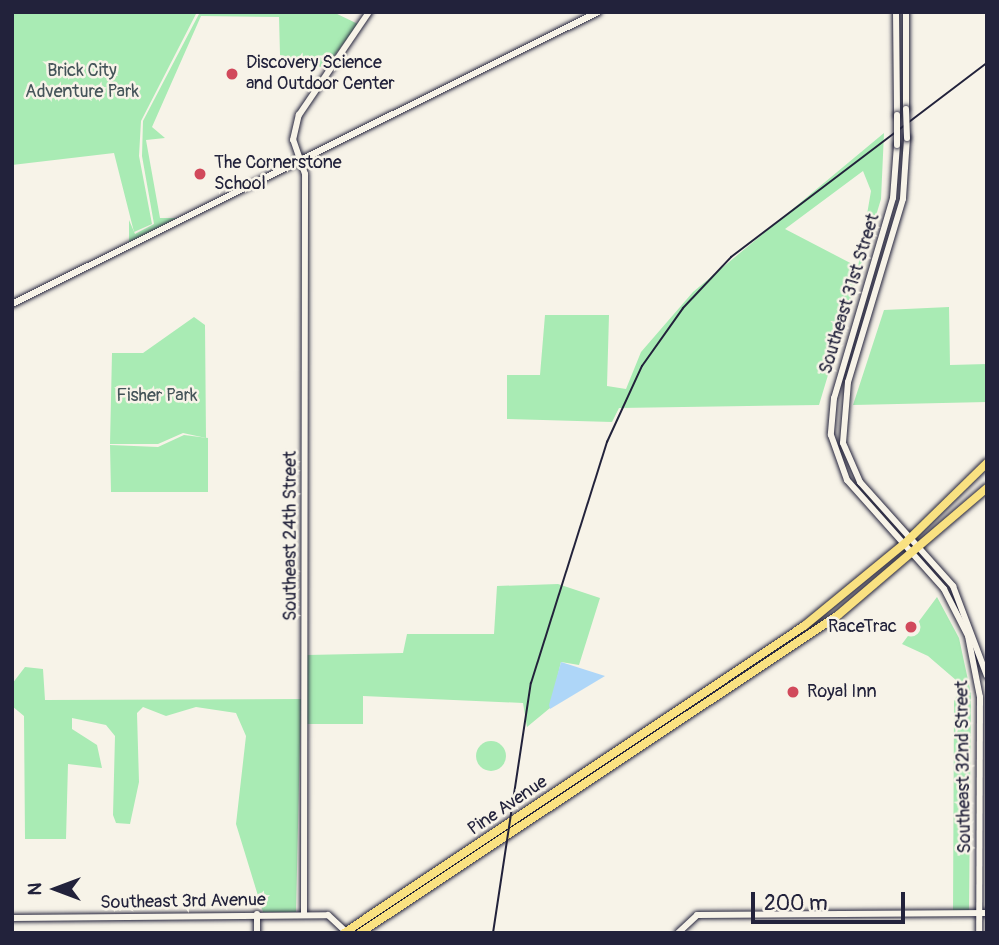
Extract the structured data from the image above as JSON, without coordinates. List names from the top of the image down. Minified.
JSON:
{"streets":{"highway":["Pine Avenue"],"main road":["Southeast 31st Street","Southeast 24th Street","Southeast 32nd Street","Southeast 3rd Avenue"]},"crossings":[["Southeast 31st Street","Southeast 32nd Street"],["Southeast 24th Street","Southeast 3rd Avenue"],["Pine Avenue","Southeast 3rd Avenue"]],"parks":["Brick City Adventure Park","Fisher Park"],"places":["Discovery Science and Outdoor Center","The Cornerstone School","RaceTrac","Royal Inn"],"scale_bar":"200 m","north":"left"}
